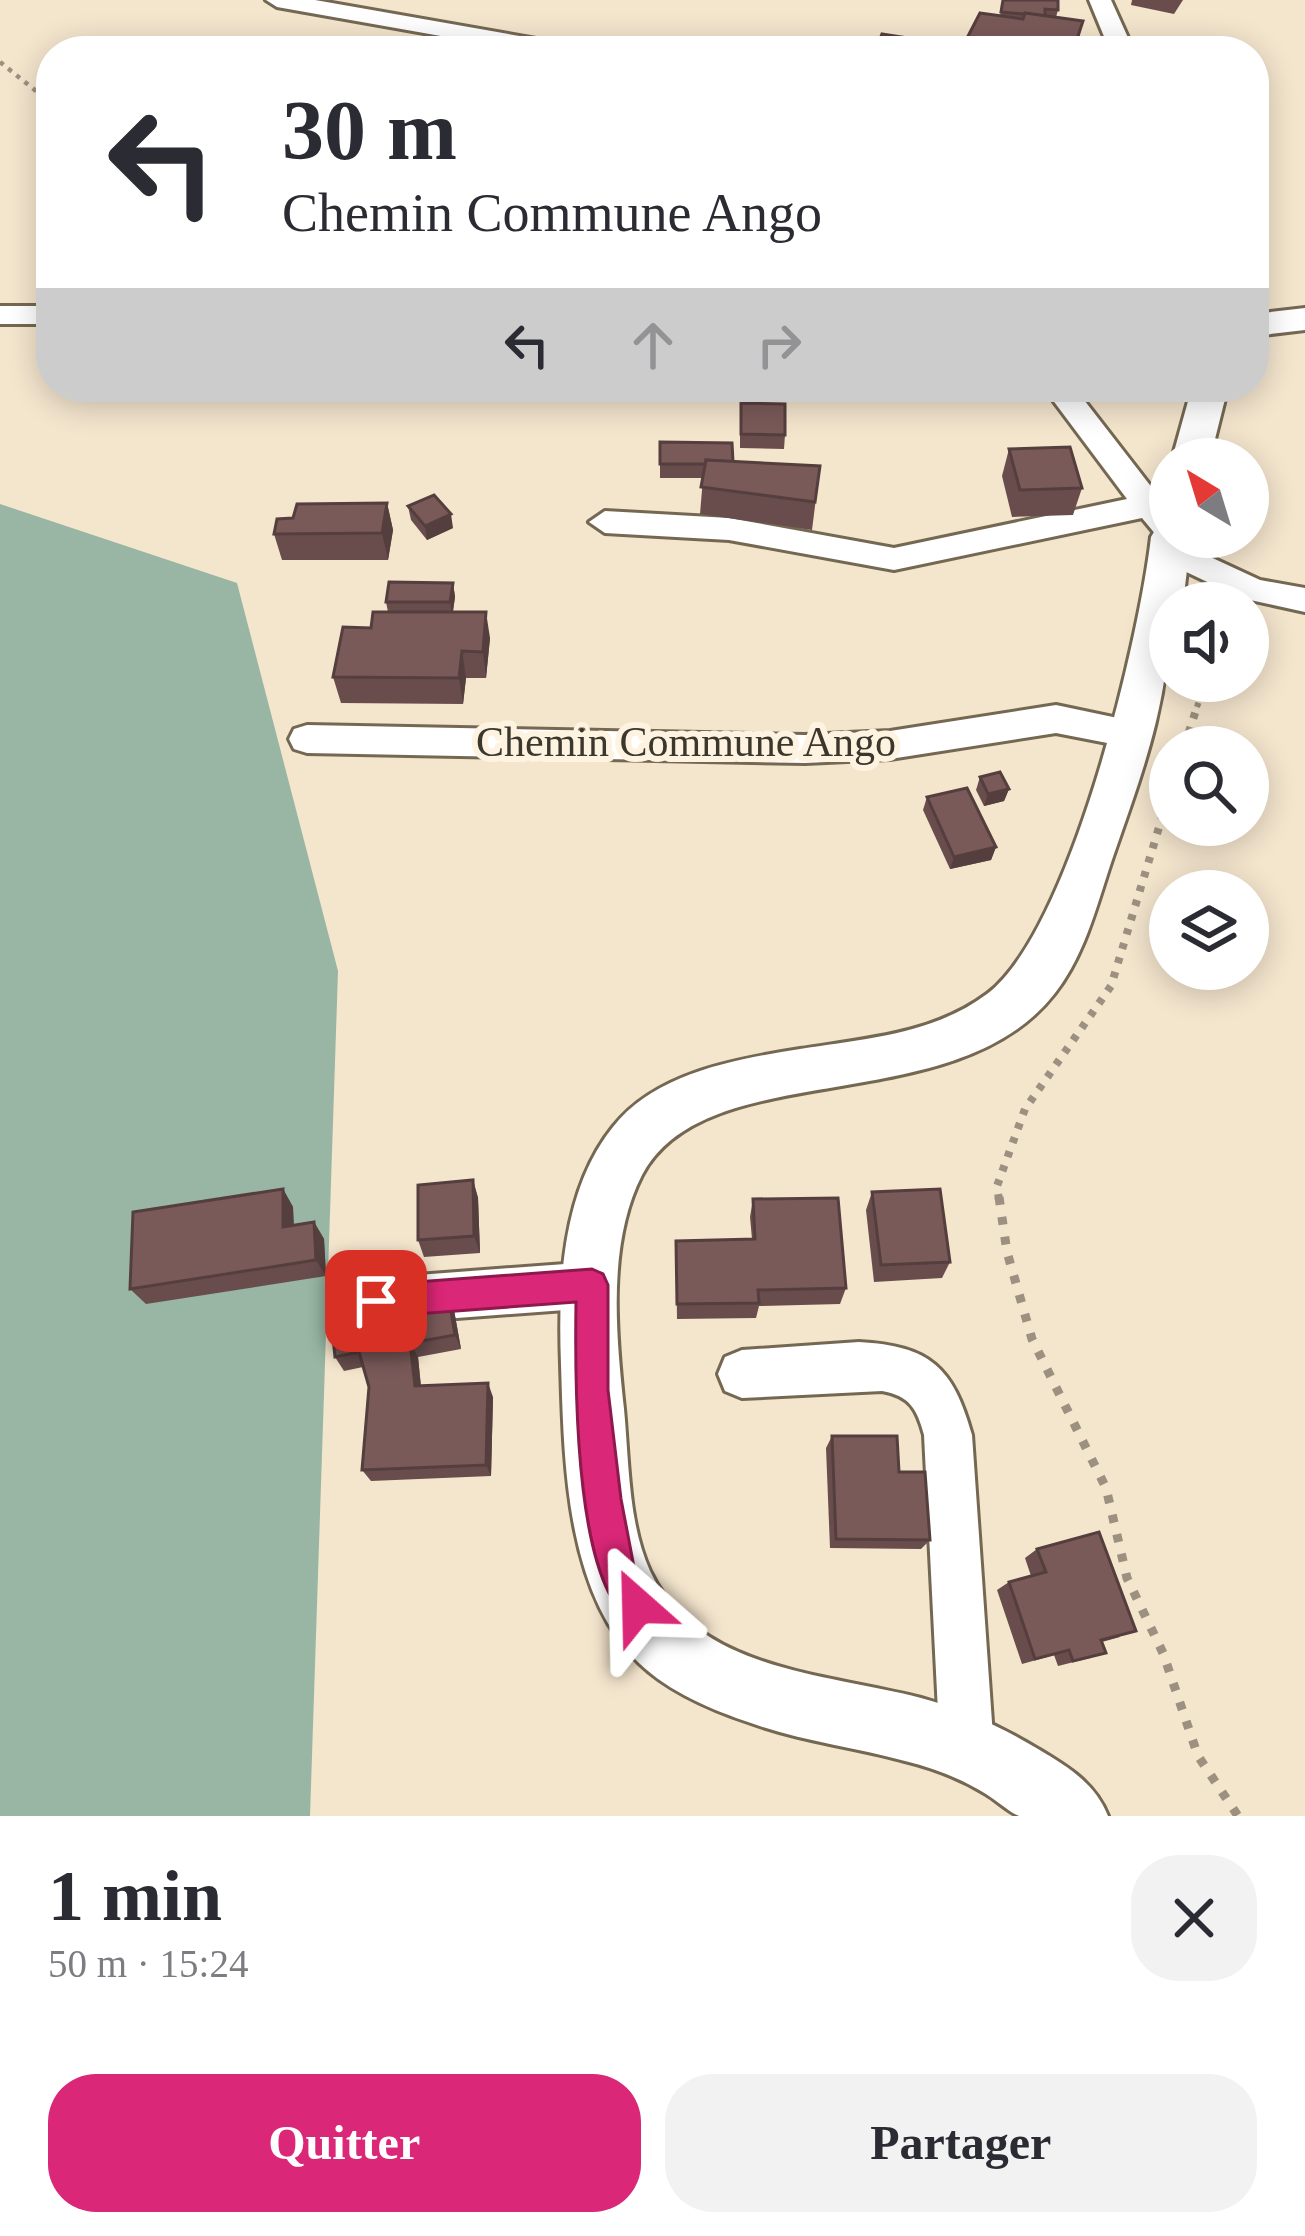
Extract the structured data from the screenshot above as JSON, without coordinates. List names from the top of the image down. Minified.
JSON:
{"streets":{"street":["Chemin Commune Ango"]},"north":"top left","page":{"turn":["30 m","Chemin Commune Ango"],"heading":["1 min","50 m · 15:24"],"buttons":["Quitter","Partager"]}}
